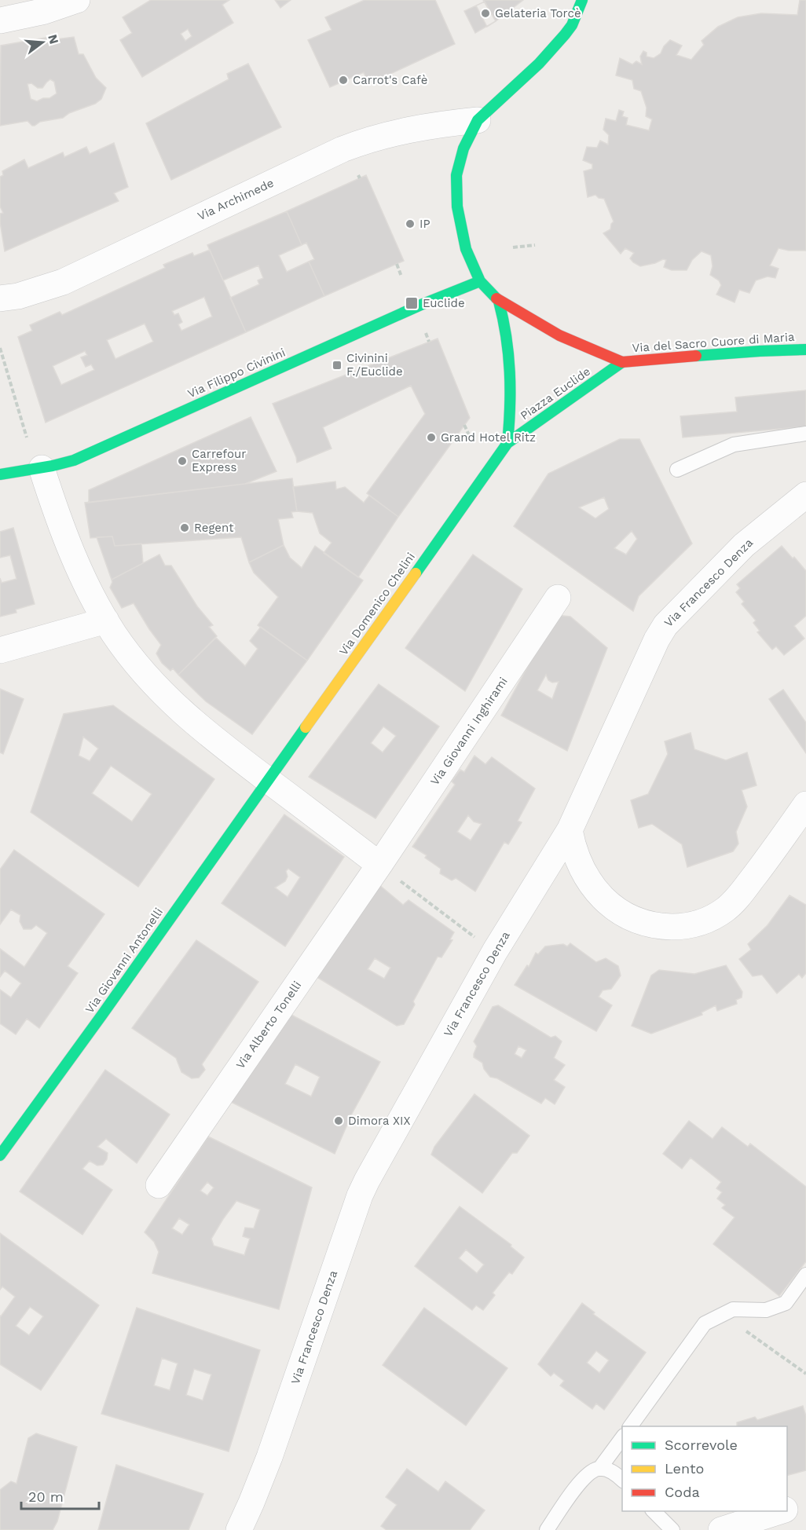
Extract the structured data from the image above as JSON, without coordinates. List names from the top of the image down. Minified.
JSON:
{"streets":{"street":["Via Archimede","Via del Sacro Cuore di Maria","Via Filippo Civinini","Piazza Euclide","Via Francesco Denza","Via Domenico Chelini","Via Giovanni Inghirami","Via Giovanni Antonelli","Via Alberto Tonelli"]},"crossings":[["Via Archimede","Piazza Euclide"],["Via del Sacro Cuore di Maria","Piazza Euclide"],["Via Filippo Civinini","Piazza Euclide"],["Piazza Euclide","Via Domenico Chelini"],["Via Domenico Chelini","Via Giovanni Antonelli"],["Via Giovanni Inghirami","Via Alberto Tonelli"]],"places":{"other":["Gelateria Torcè","Carrot's Cafè","IP","Grand Hotel Ritz","Carrefour Express","Regent","Dimora XIX"],"transit":["Euclide","Civinini F./Euclide"]},"legend":["Scorrevole","Lento","Coda"],"scale_bar":"20 m","north":"right"}
